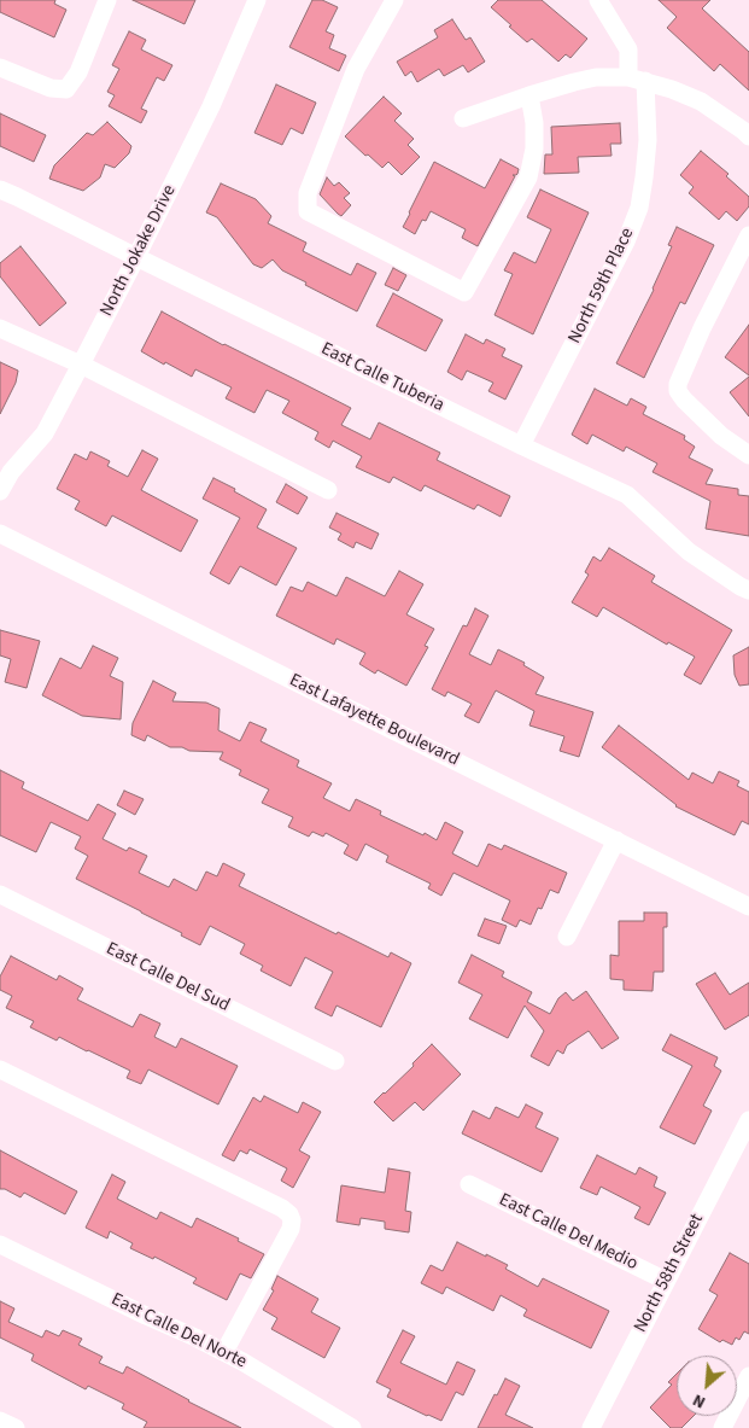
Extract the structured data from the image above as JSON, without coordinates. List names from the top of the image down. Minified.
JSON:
{"streets":{"street":["North Jokake Drive","North 59th Place","East Calle Tuberia","East Lafayette Boulevard","East Calle Del Sud","East Calle Del Medio","North 58th Street","East Calle Del Norte"]},"crossings":[["North Jokake Drive","East Calle Tuberia"],["North 59th Place","East Calle Tuberia"],["East Calle Del Medio","North 58th Street"]],"north":"bottom left"}
